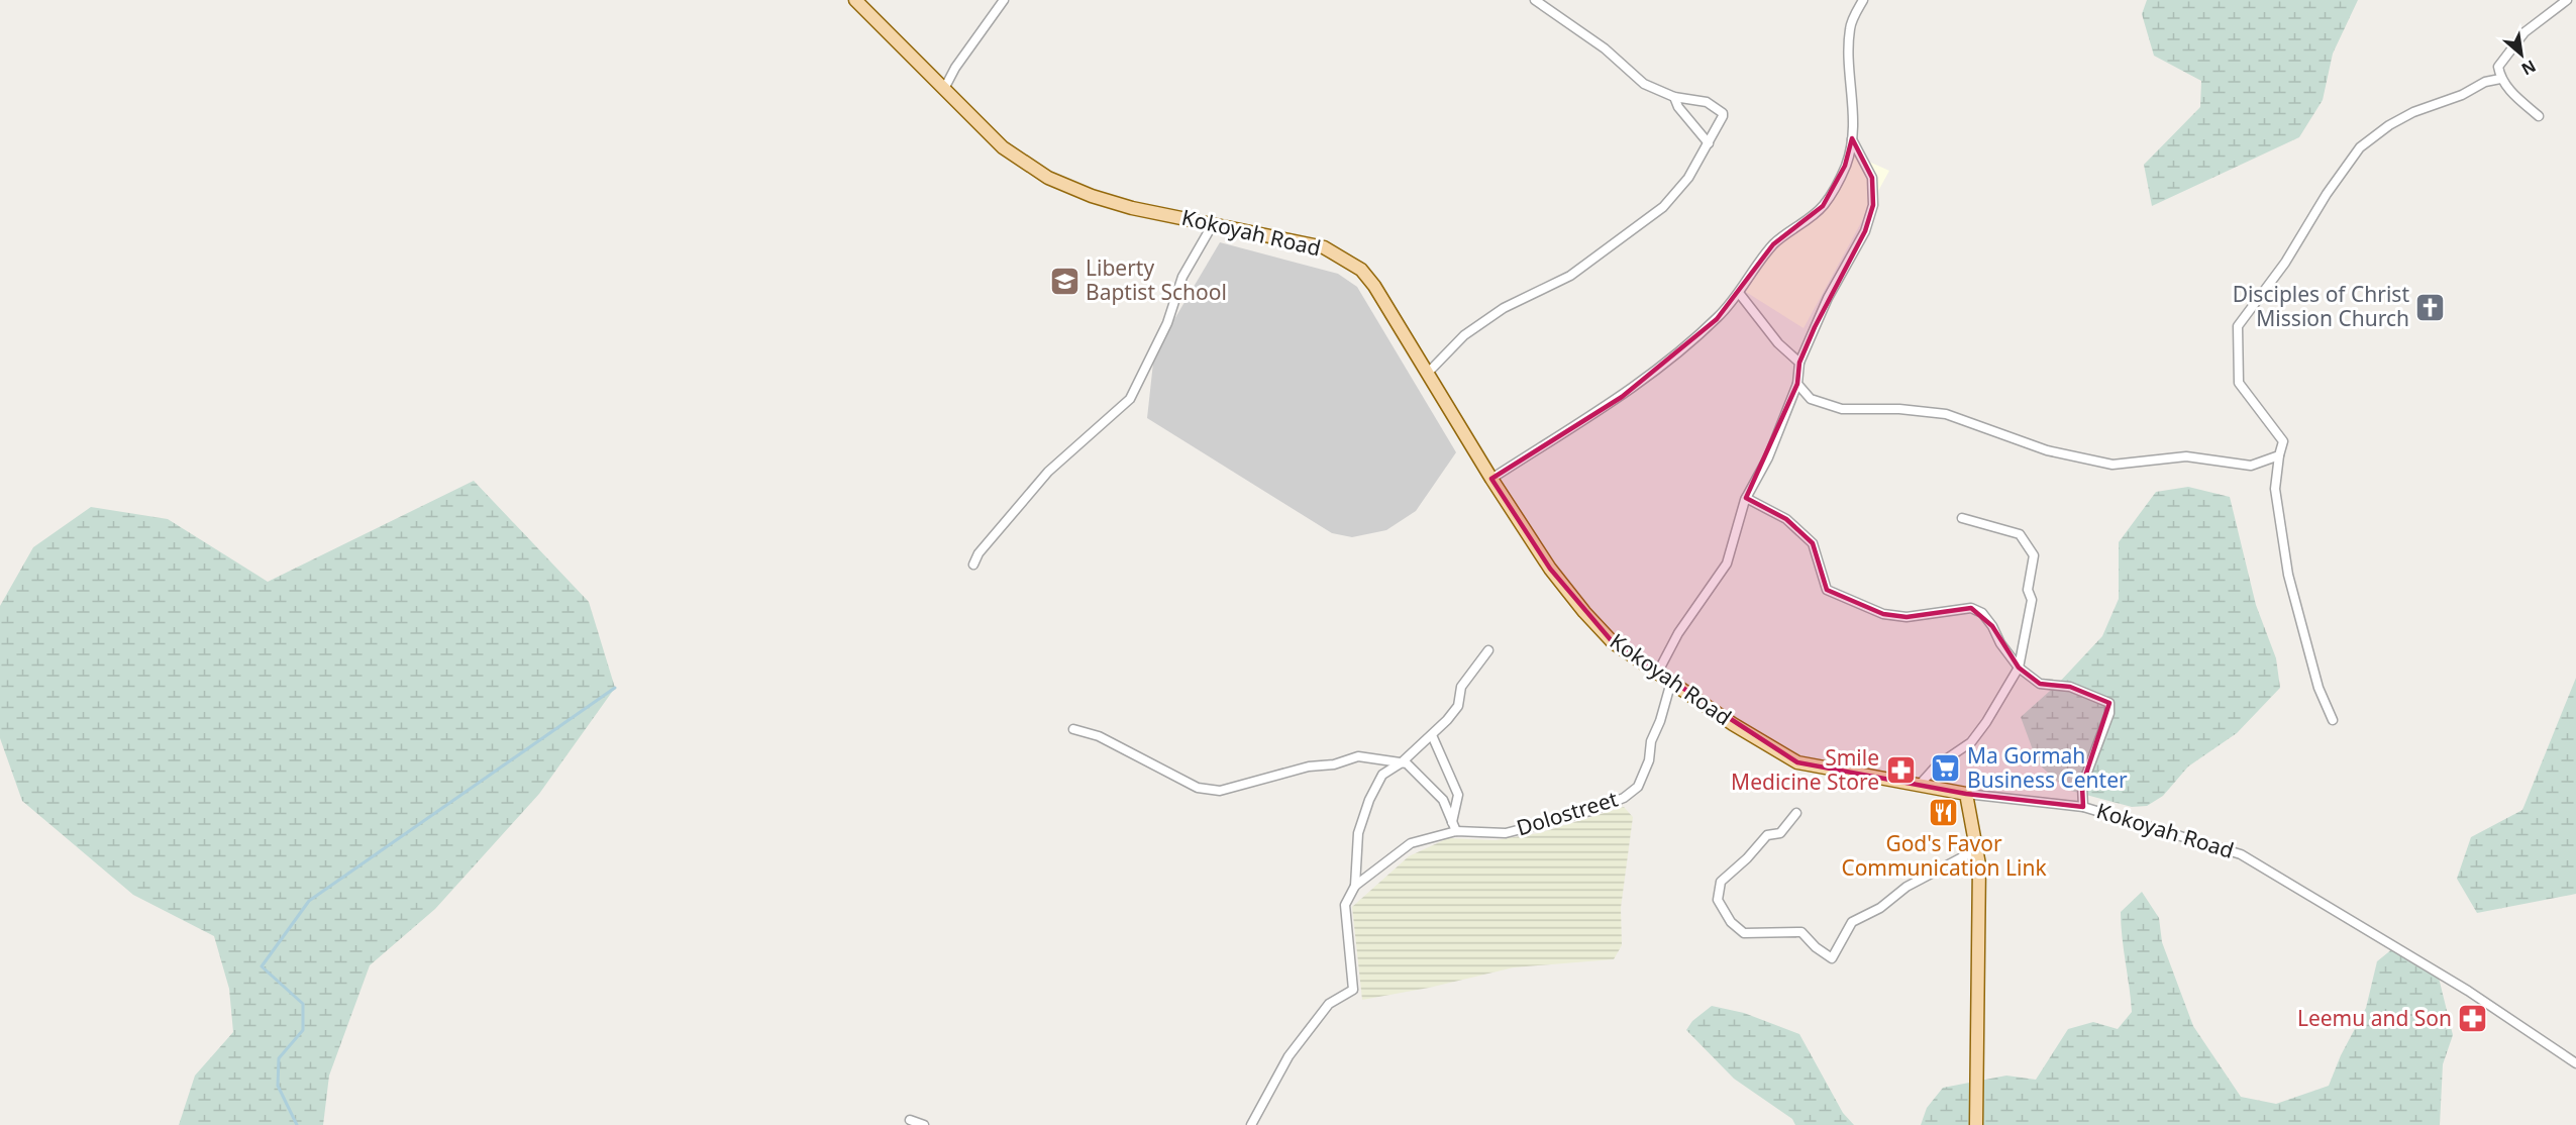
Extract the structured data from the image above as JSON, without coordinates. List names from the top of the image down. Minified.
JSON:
{"streets":{"main road":["Kokoyah Road"],"street":["Dolostreet"]},"crossings":[["Kokoyah Road","Dolostreet"]],"places":{"school or university":["Liberty Baptist School"],"church":["Disciples of Christ Mission Church"],"supermarket":["Ma Gormah Business Center"],"pharmacy":["Smile Medicine Store","Leemu and Son"],"restaurant":["God's Favor Communication Link"]},"north":"bottom right"}
